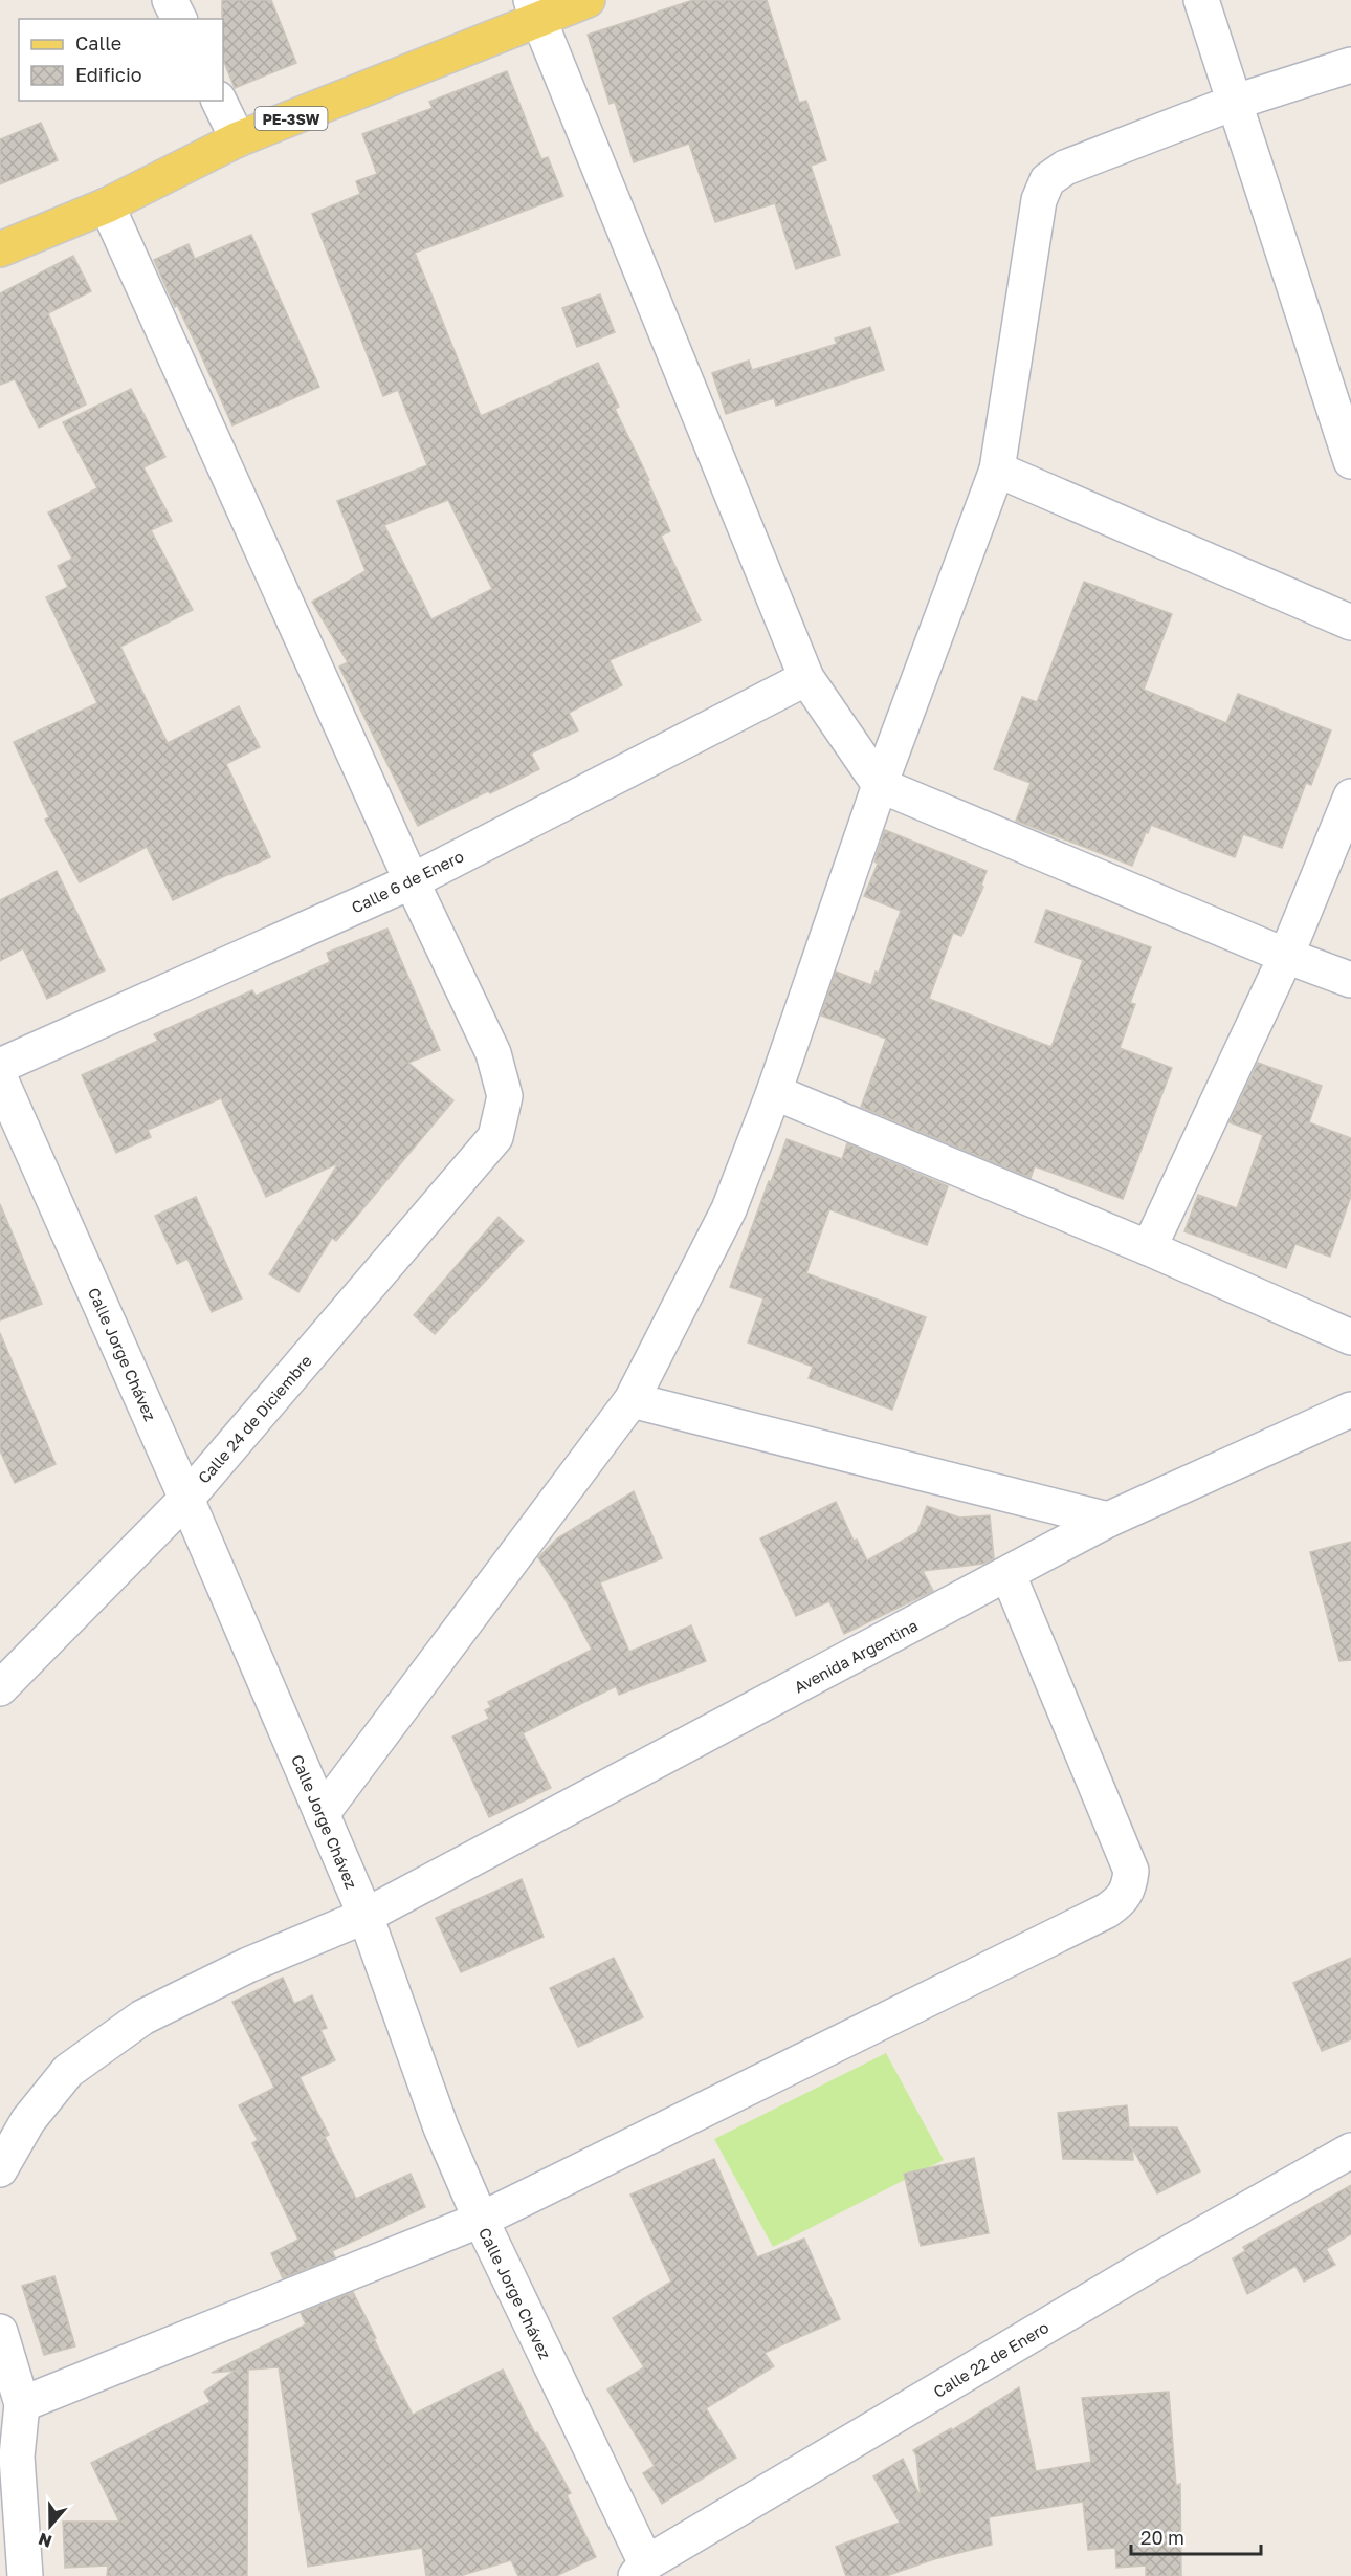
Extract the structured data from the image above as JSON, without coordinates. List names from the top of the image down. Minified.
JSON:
{"streets":{"main road":["PE-3SW"],"street":["Calle 6 de Enero","Calle Jorge Chávez","Calle 24 de Diciembre","Avenida Argentina","Calle 22 de Enero"]},"crossings":[["Calle 6 de Enero","Calle 24 de Diciembre"],["Calle Jorge Chávez","Calle 24 de Diciembre"],["Calle Jorge Chávez","Avenida Argentina"],["Calle Jorge Chávez","Calle 22 de Enero"]],"legend":["Calle","Edificio"],"scale_bar":"20 m","north":"bottom"}
